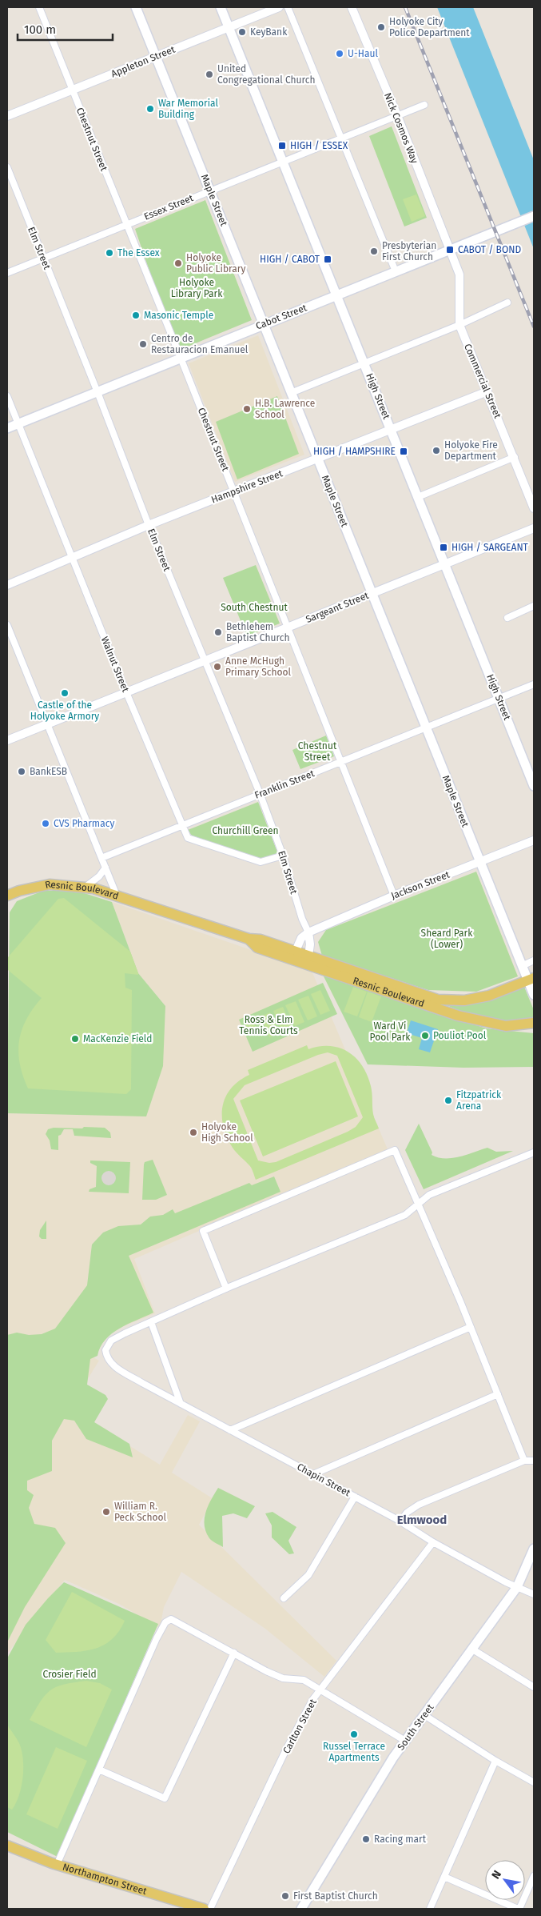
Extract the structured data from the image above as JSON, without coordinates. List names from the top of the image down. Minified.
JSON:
{"streets":{"main road":["Maple Street","Cabot Street","High Street","Resnic Boulevard","South Street","Northampton Street"],"street":["Appleton Street","Nick Cosmos Way","Chestnut Street","Essex Street","Elm Street","Commercial Street","Hampshire Street","Sargeant Street","Walnut Street","Franklin Street","Jackson Street","Chapin Street","Carlton Street"]},"crossings":[["Appleton Street","Chestnut Street"],["Appleton Street","Maple Street"],["Appleton Street","High Street"],["Nick Cosmos Way","Essex Street"],["Nick Cosmos Way","Cabot Street"],["Nick Cosmos Way","Commercial Street"],["Chestnut Street","Essex Street"],["Chestnut Street","Cabot Street"],["Chestnut Street","Hampshire Street"],["Chestnut Street","Sargeant Street"],["Chestnut Street","Franklin Street"],["Chestnut Street","Jackson Street"],["Maple Street","Essex Street"],["Maple Street","Cabot Street"],["Maple Street","Hampshire Street"],["Maple Street","Sargeant Street"],["Maple Street","Franklin Street"],["Maple Street","Jackson Street"],["Maple Street","Resnic Boulevard"],["Essex Street","Elm Street"],["Essex Street","High Street"],["Elm Street","Cabot Street"],["Elm Street","Hampshire Street"],["Elm Street","Sargeant Street"],["Elm Street","Walnut Street"],["Elm Street","Franklin Street"],["Elm Street","Jackson Street"],["Cabot Street","Commercial Street"],["Cabot Street","High Street"],["Cabot Street","Walnut Street"],["Commercial Street","Hampshire Street"],["High Street","Hampshire Street"],["High Street","Sargeant Street"],["High Street","Franklin Street"],["Hampshire Street","Walnut Street"],["Sargeant Street","Walnut Street"],["Walnut Street","Franklin Street"],["Jackson Street","Resnic Boulevard"],["Chapin Street","Carlton Street"],["Chapin Street","South Street"]],"districts":["Elmwood"],"parks":["Holyoke Library Park","South Chestnut","Chestnut Street","Churchill Green","Sheard Park (Lower)","Ross & Elm Tennis Courts","Ward Vi Pool Park","Crosier Field"],"places":{"other":["Holyoke City Police Department","KeyBank","U-Haul","United Congregational Church","War Memorial Building","Presbyterian First Church","The Essex","Holyoke Public Library","Masonic Temple","Centro de Restauracion Emanuel","H.B. Lawrence School","Holyoke Fire Department","Bethlehem Baptist Church","Anne McHugh Primary School","Castle of the Holyoke Armory","BankESB","CVS Pharmacy","Pouliot Pool","MacKenzie Field","Fitzpatrick Arena","Holyoke High School","William R. Peck School","Russel Terrace Apartments","Racing mart","First Baptist Church"],"transit":["HIGH / ESSEX","CABOT / BOND","HIGH / CABOT","HIGH / HAMPSHIRE","HIGH / SARGEANT"]},"scale_bar":"100 m","north":"top left"}
